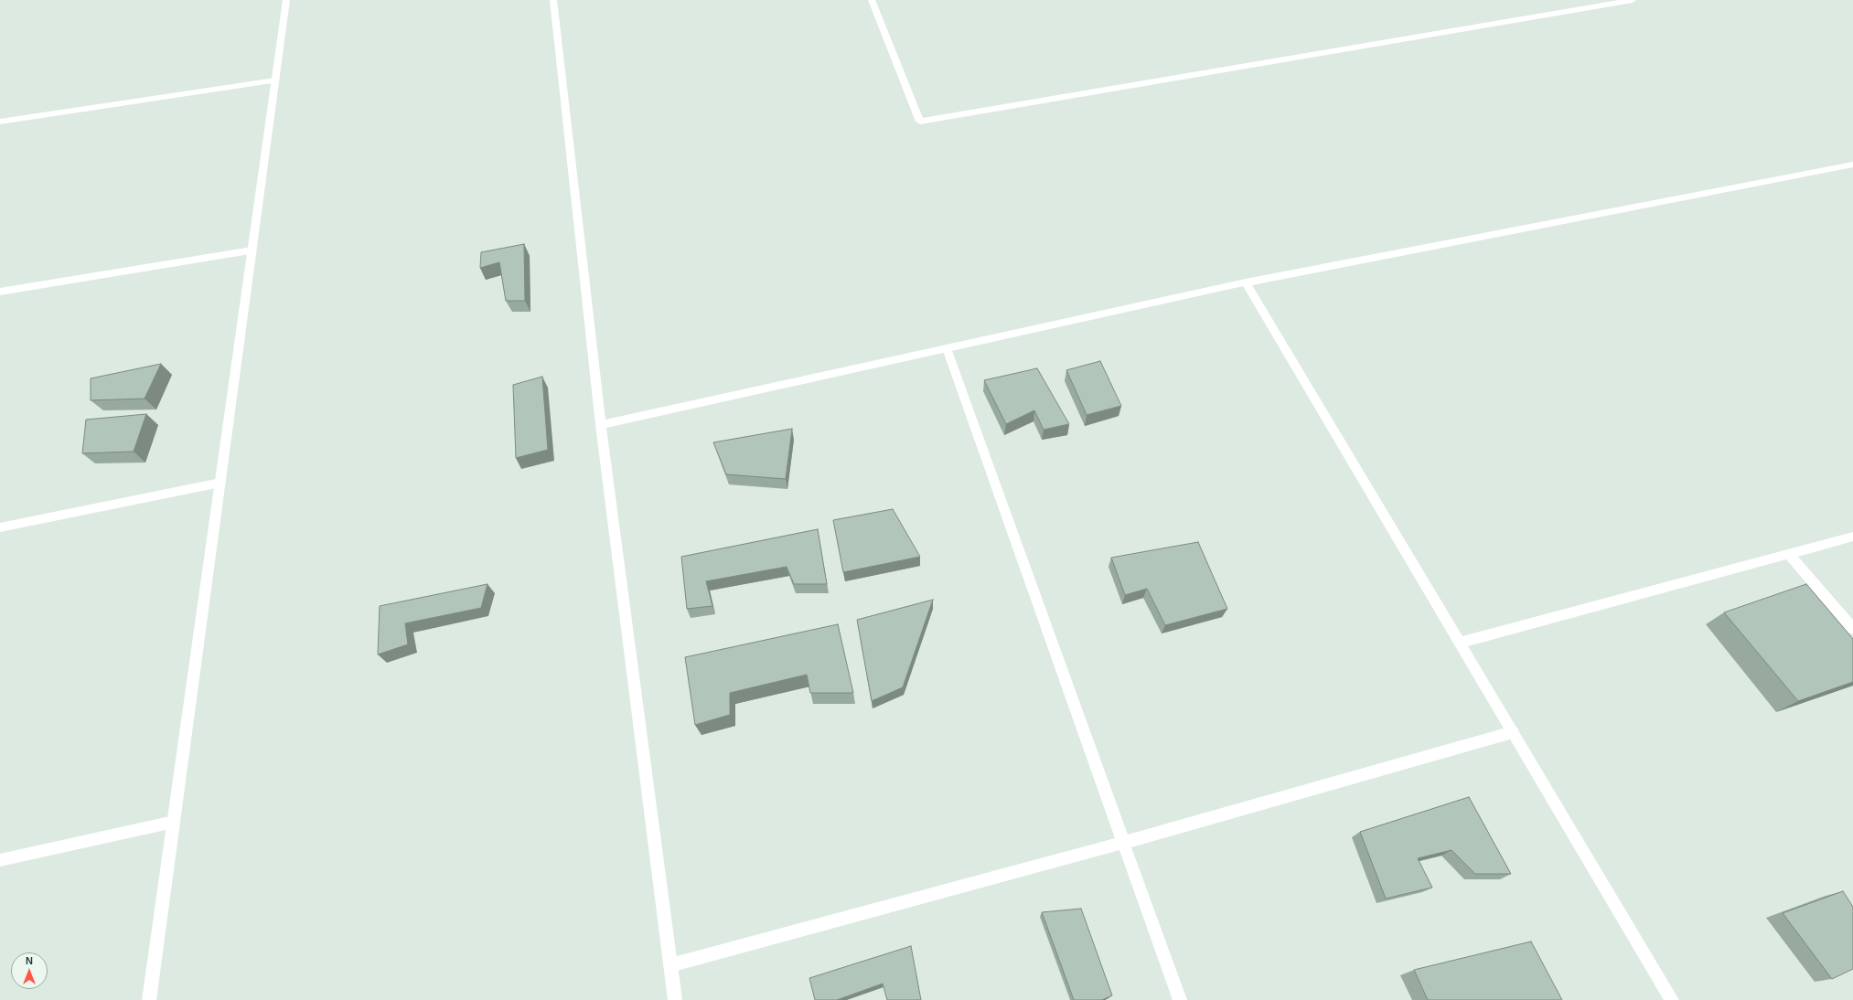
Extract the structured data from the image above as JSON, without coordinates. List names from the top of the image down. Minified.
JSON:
{"north":"top"}
